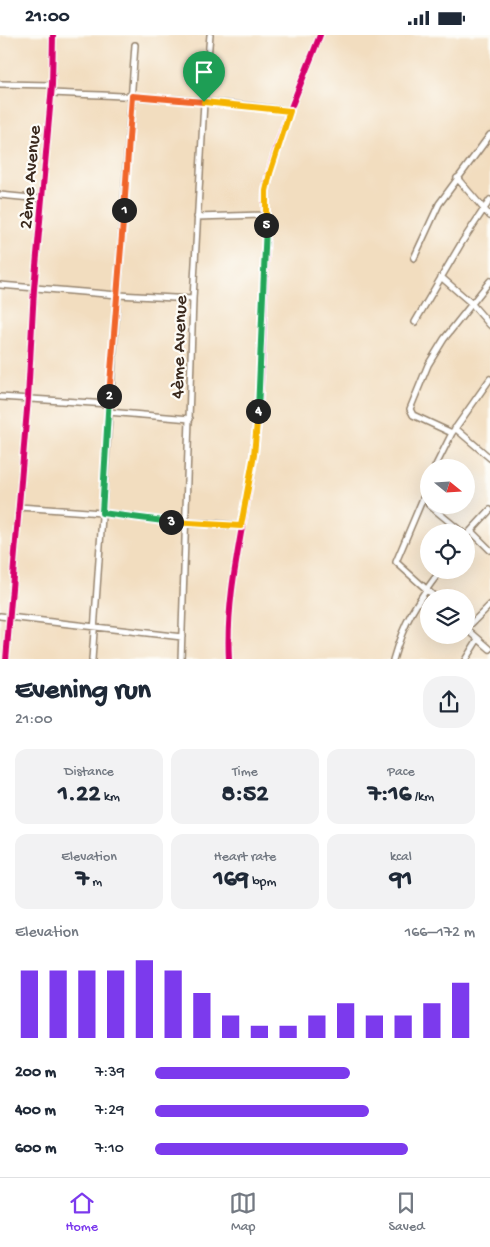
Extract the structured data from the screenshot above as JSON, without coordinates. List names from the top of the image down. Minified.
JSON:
{"streets":{"street":["2ème Avenue","4ème Avenue"]},"north":"right","page":{"status":"21:00","pins":["1","5","2","4","3"],"heading":["Evening run","21:00"],"stats":[["Distance","1.22 km"],["Time","8:52"],["Pace","7:16 /km"],["Elevation","7 m"],["Heart rate","169 bpm"],["kcal","91"]],"chart":["Elevation","166–172 m"],"list":[{"name":"200 m","note":"7:39"},{"name":"400 m","note":"7:29"},{"name":"600 m","note":"7:10"}],"tabs":["Home","Map","Saved"]}}
